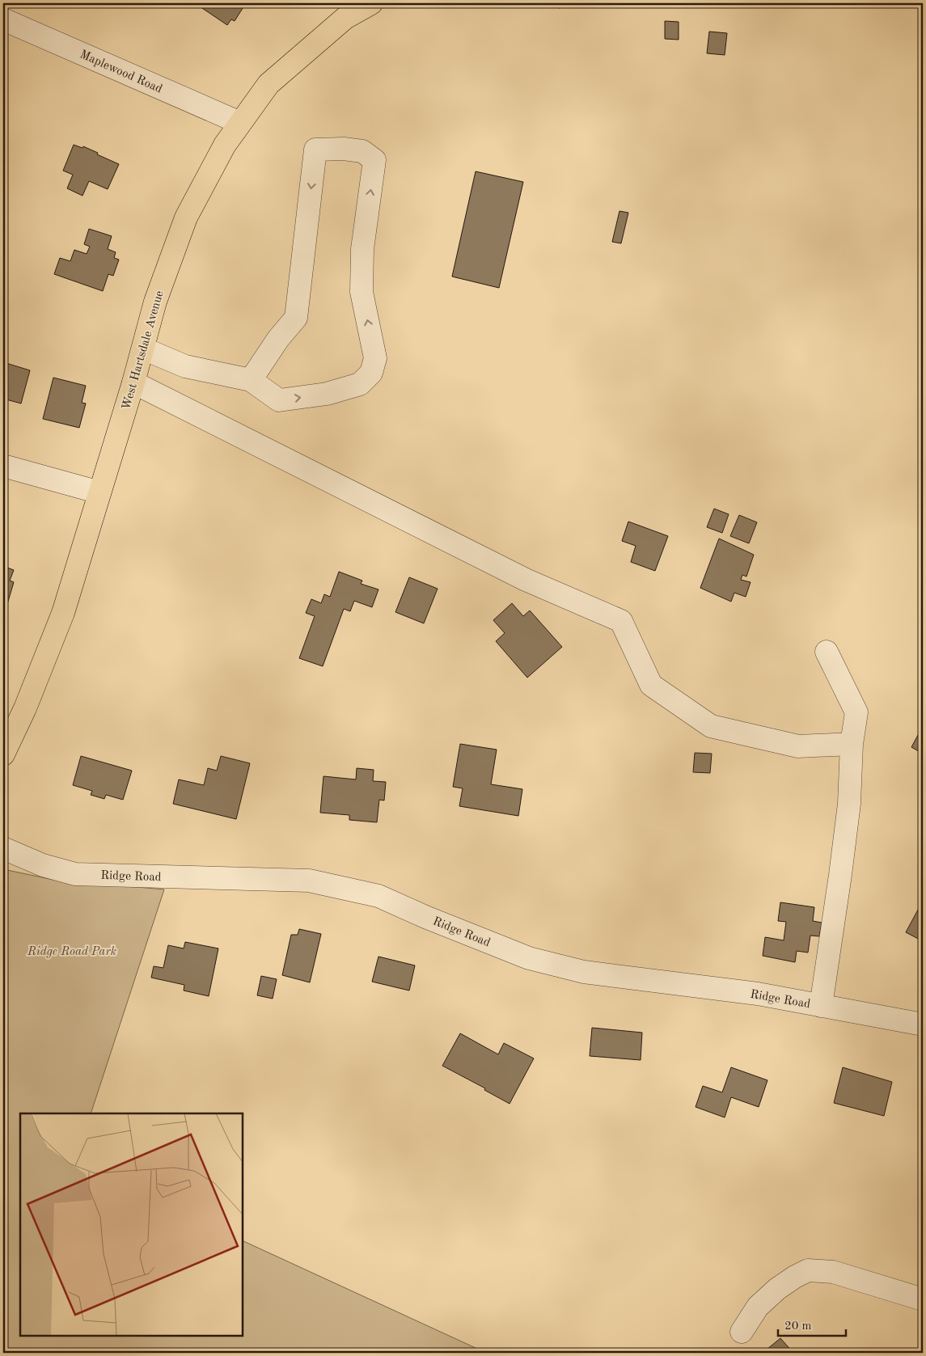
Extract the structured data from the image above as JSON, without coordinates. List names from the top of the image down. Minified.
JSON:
{"streets":{"main road":["West Hartsdale Avenue"],"street":["Maplewood Road","Ridge Road"]},"crossings":[["Maplewood Road","West Hartsdale Avenue"]],"parks":["Ridge Road Park"],"scale_bar":"20 m"}
